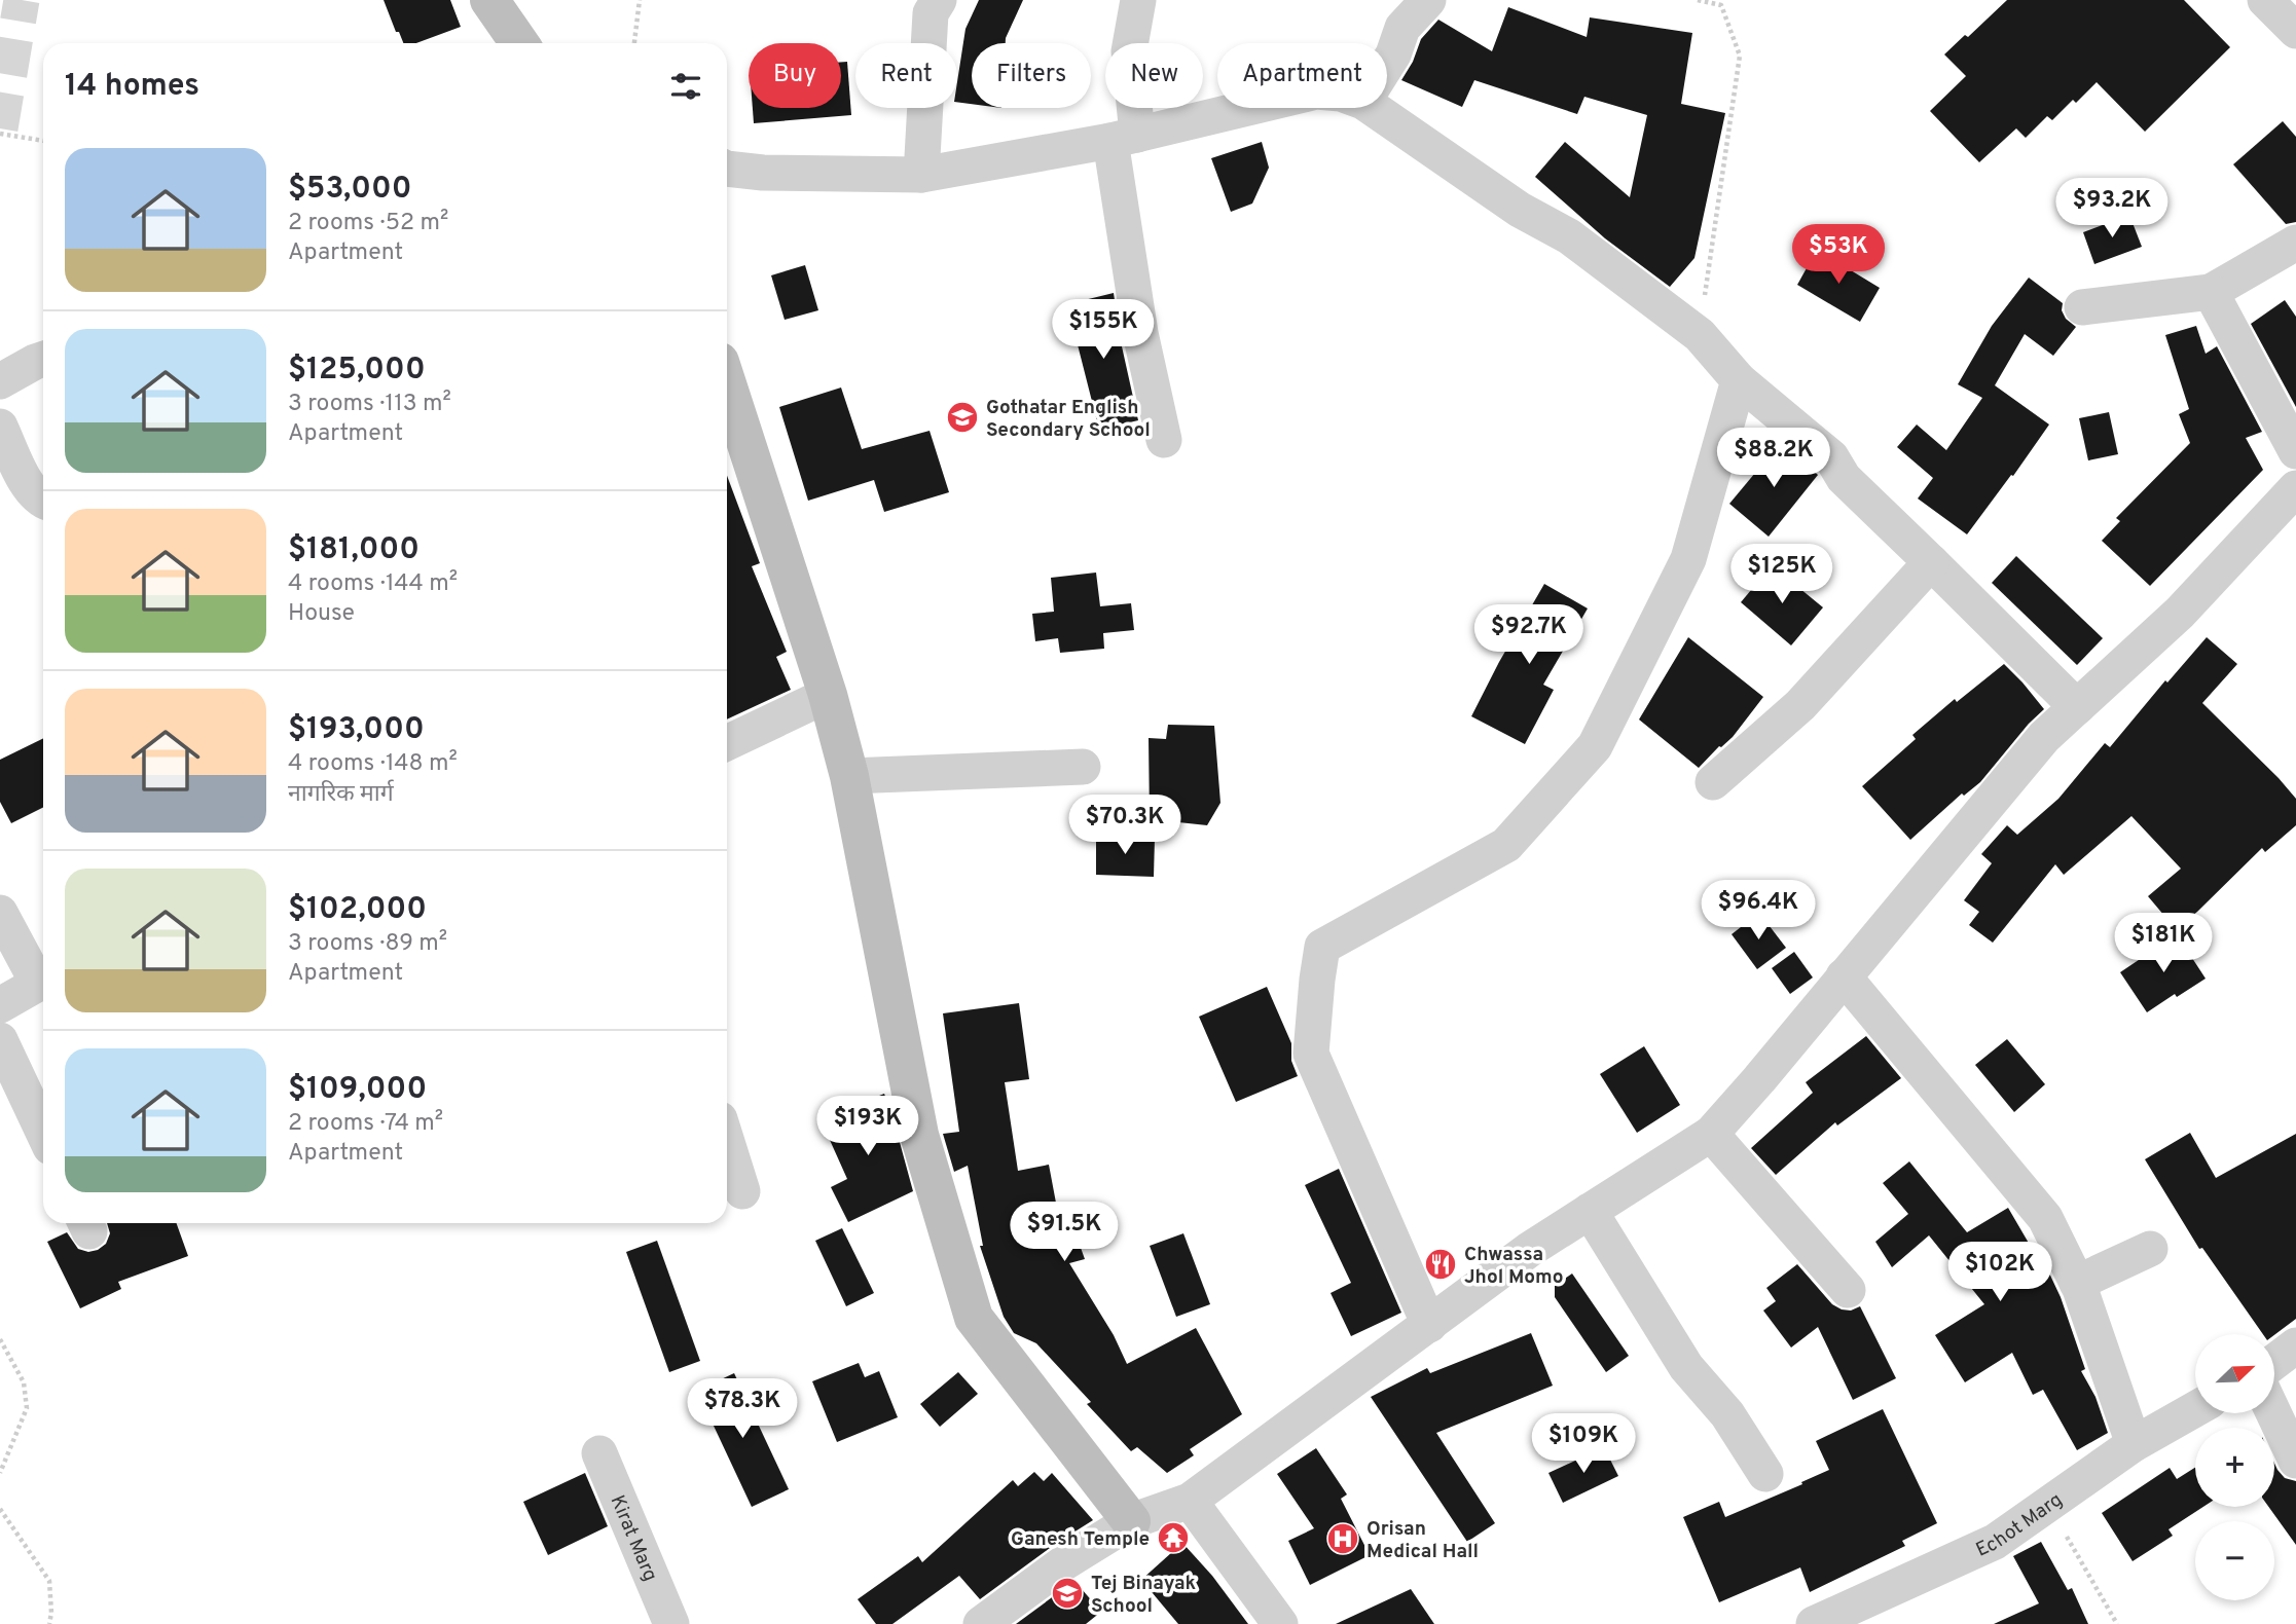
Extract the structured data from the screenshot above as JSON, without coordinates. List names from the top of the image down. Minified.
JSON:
{"streets":{"street":["Echot Marg","Kirat Marg"]},"places":{"school or university":["Gothatar English Secondary School","Tej Binayak School"],"restaurant":["Chwassa Jhol Momo"],"temple":["Ganesh Temple"],"hospital":["Orisan Medical Hall"]},"north":"top right","page":{"chip":["Buy","Rent","Filters","New","Apartment"],"heading":"14 homes","list":[{"name":"$53,000","note":"2 rooms · 52 m² · Apartment"},{"name":"$125,000","note":"3 rooms · 113 m² · Apartment"},{"name":"$181,000","note":"4 rooms · 144 m² · House"},{"name":"$193,000","note":"4 rooms · 148 m² · नागरिक मार्ग"},{"name":"$102,000","note":"3 rooms · 89 m² · Apartment"},{"name":"$109,000","note":"2 rooms · 74 m² · Apartment"}],"price":["$93.2K","$53K","$155K","$88.2K","$125K","$92.7K","$70.3K","$96.4K","$181K","$193K","$91.5K","$102K","$78.3K","$109K"],"map_buttons":["+","−"]}}
